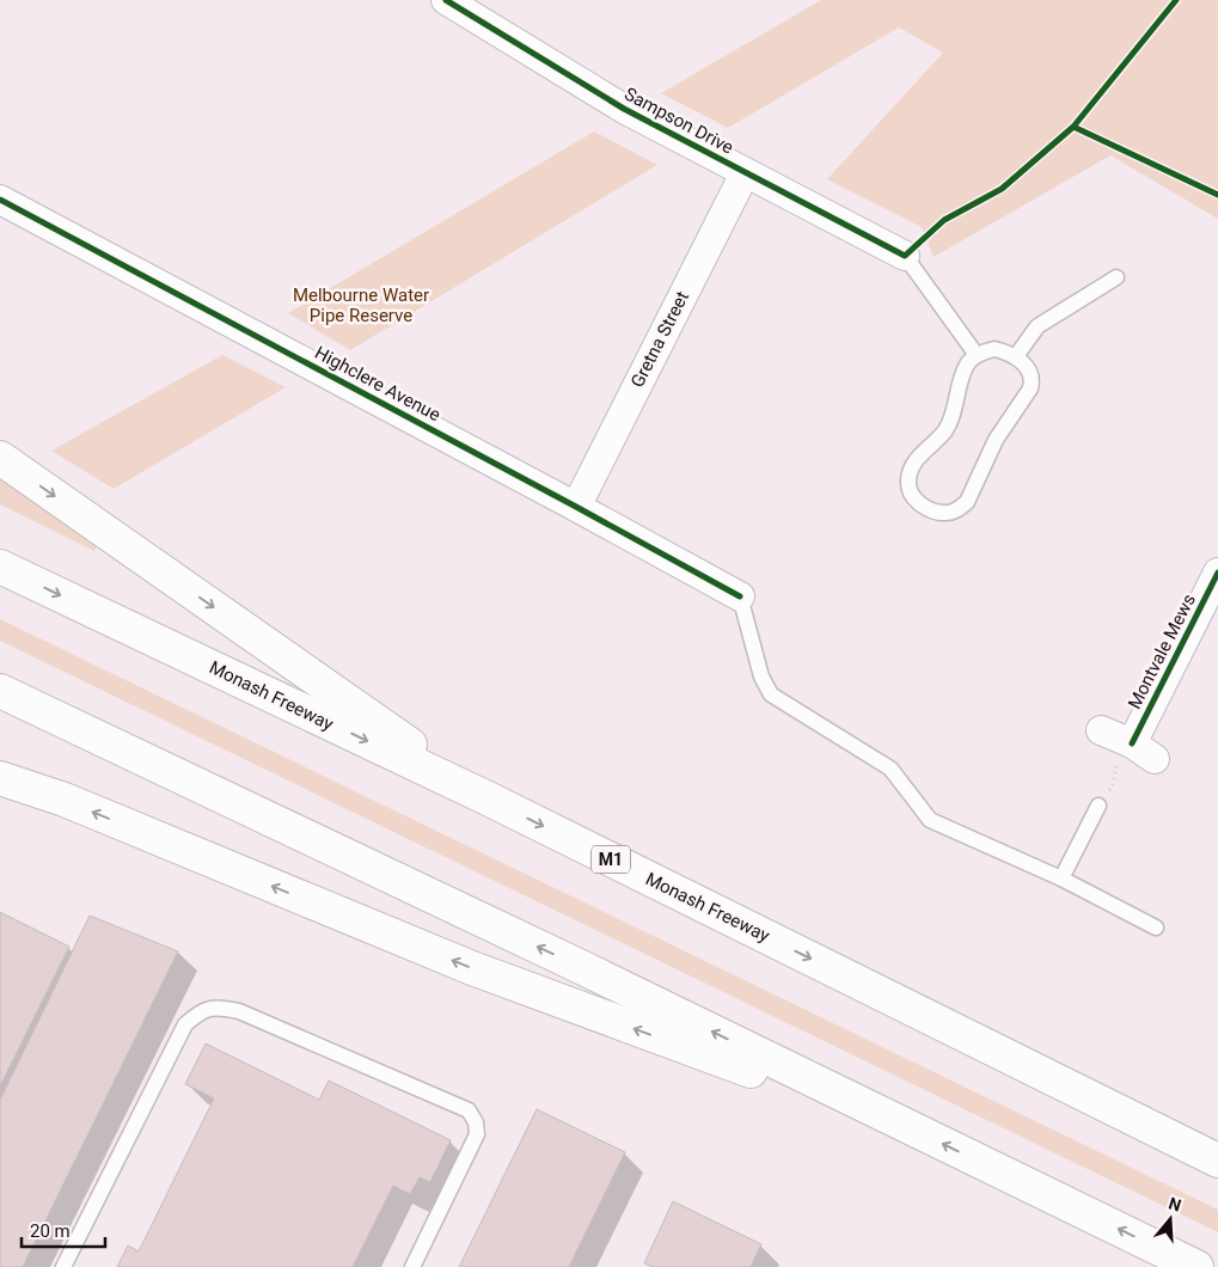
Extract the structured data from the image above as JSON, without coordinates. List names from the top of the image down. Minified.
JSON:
{"streets":{"highway":["Monash Freeway","M1"],"street":["Sampson Drive","Gretna Street","Highclere Avenue","Montvale Mews"]},"crossings":[["Sampson Drive","Gretna Street"],["Gretna Street","Highclere Avenue"]],"parks":["Melbourne Water Pipe Reserve"],"scale_bar":"20 m","north":"top"}
